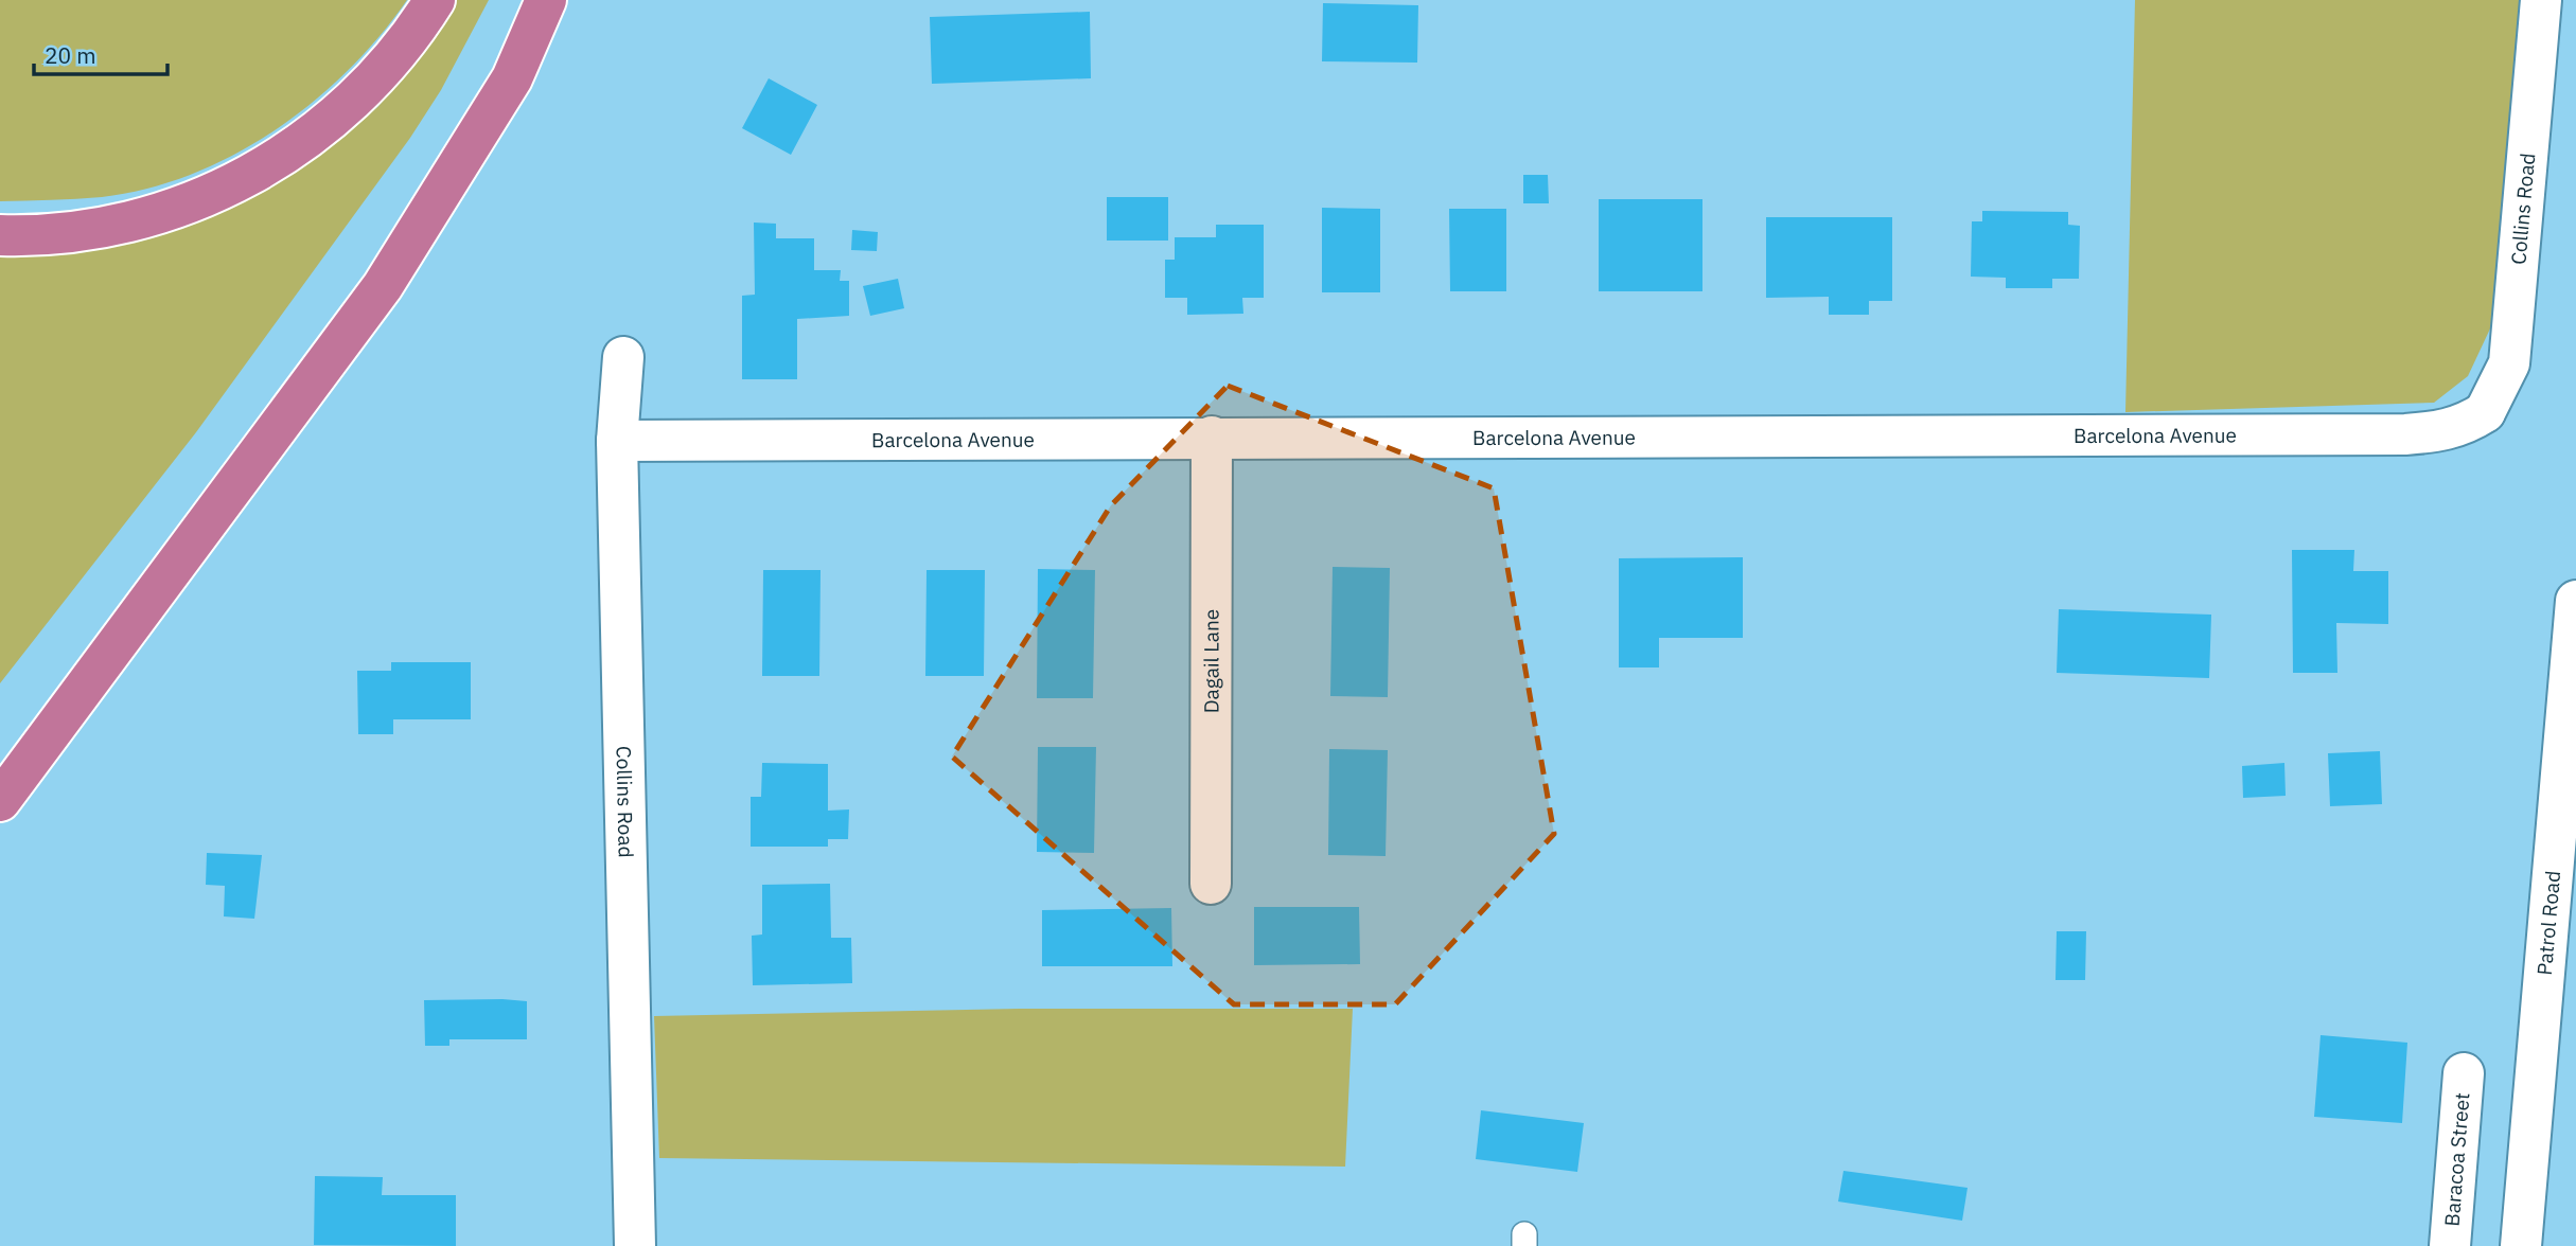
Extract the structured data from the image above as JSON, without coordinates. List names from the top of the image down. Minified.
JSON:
{"streets":{"street":["Collins Road","Barcelona Avenue","Dagail Lane","Patrol Road","Baracoa Street"]},"crossings":[["Collins Road","Barcelona Avenue"],["Barcelona Avenue","Dagail Lane"]],"scale_bar":"20 m"}
